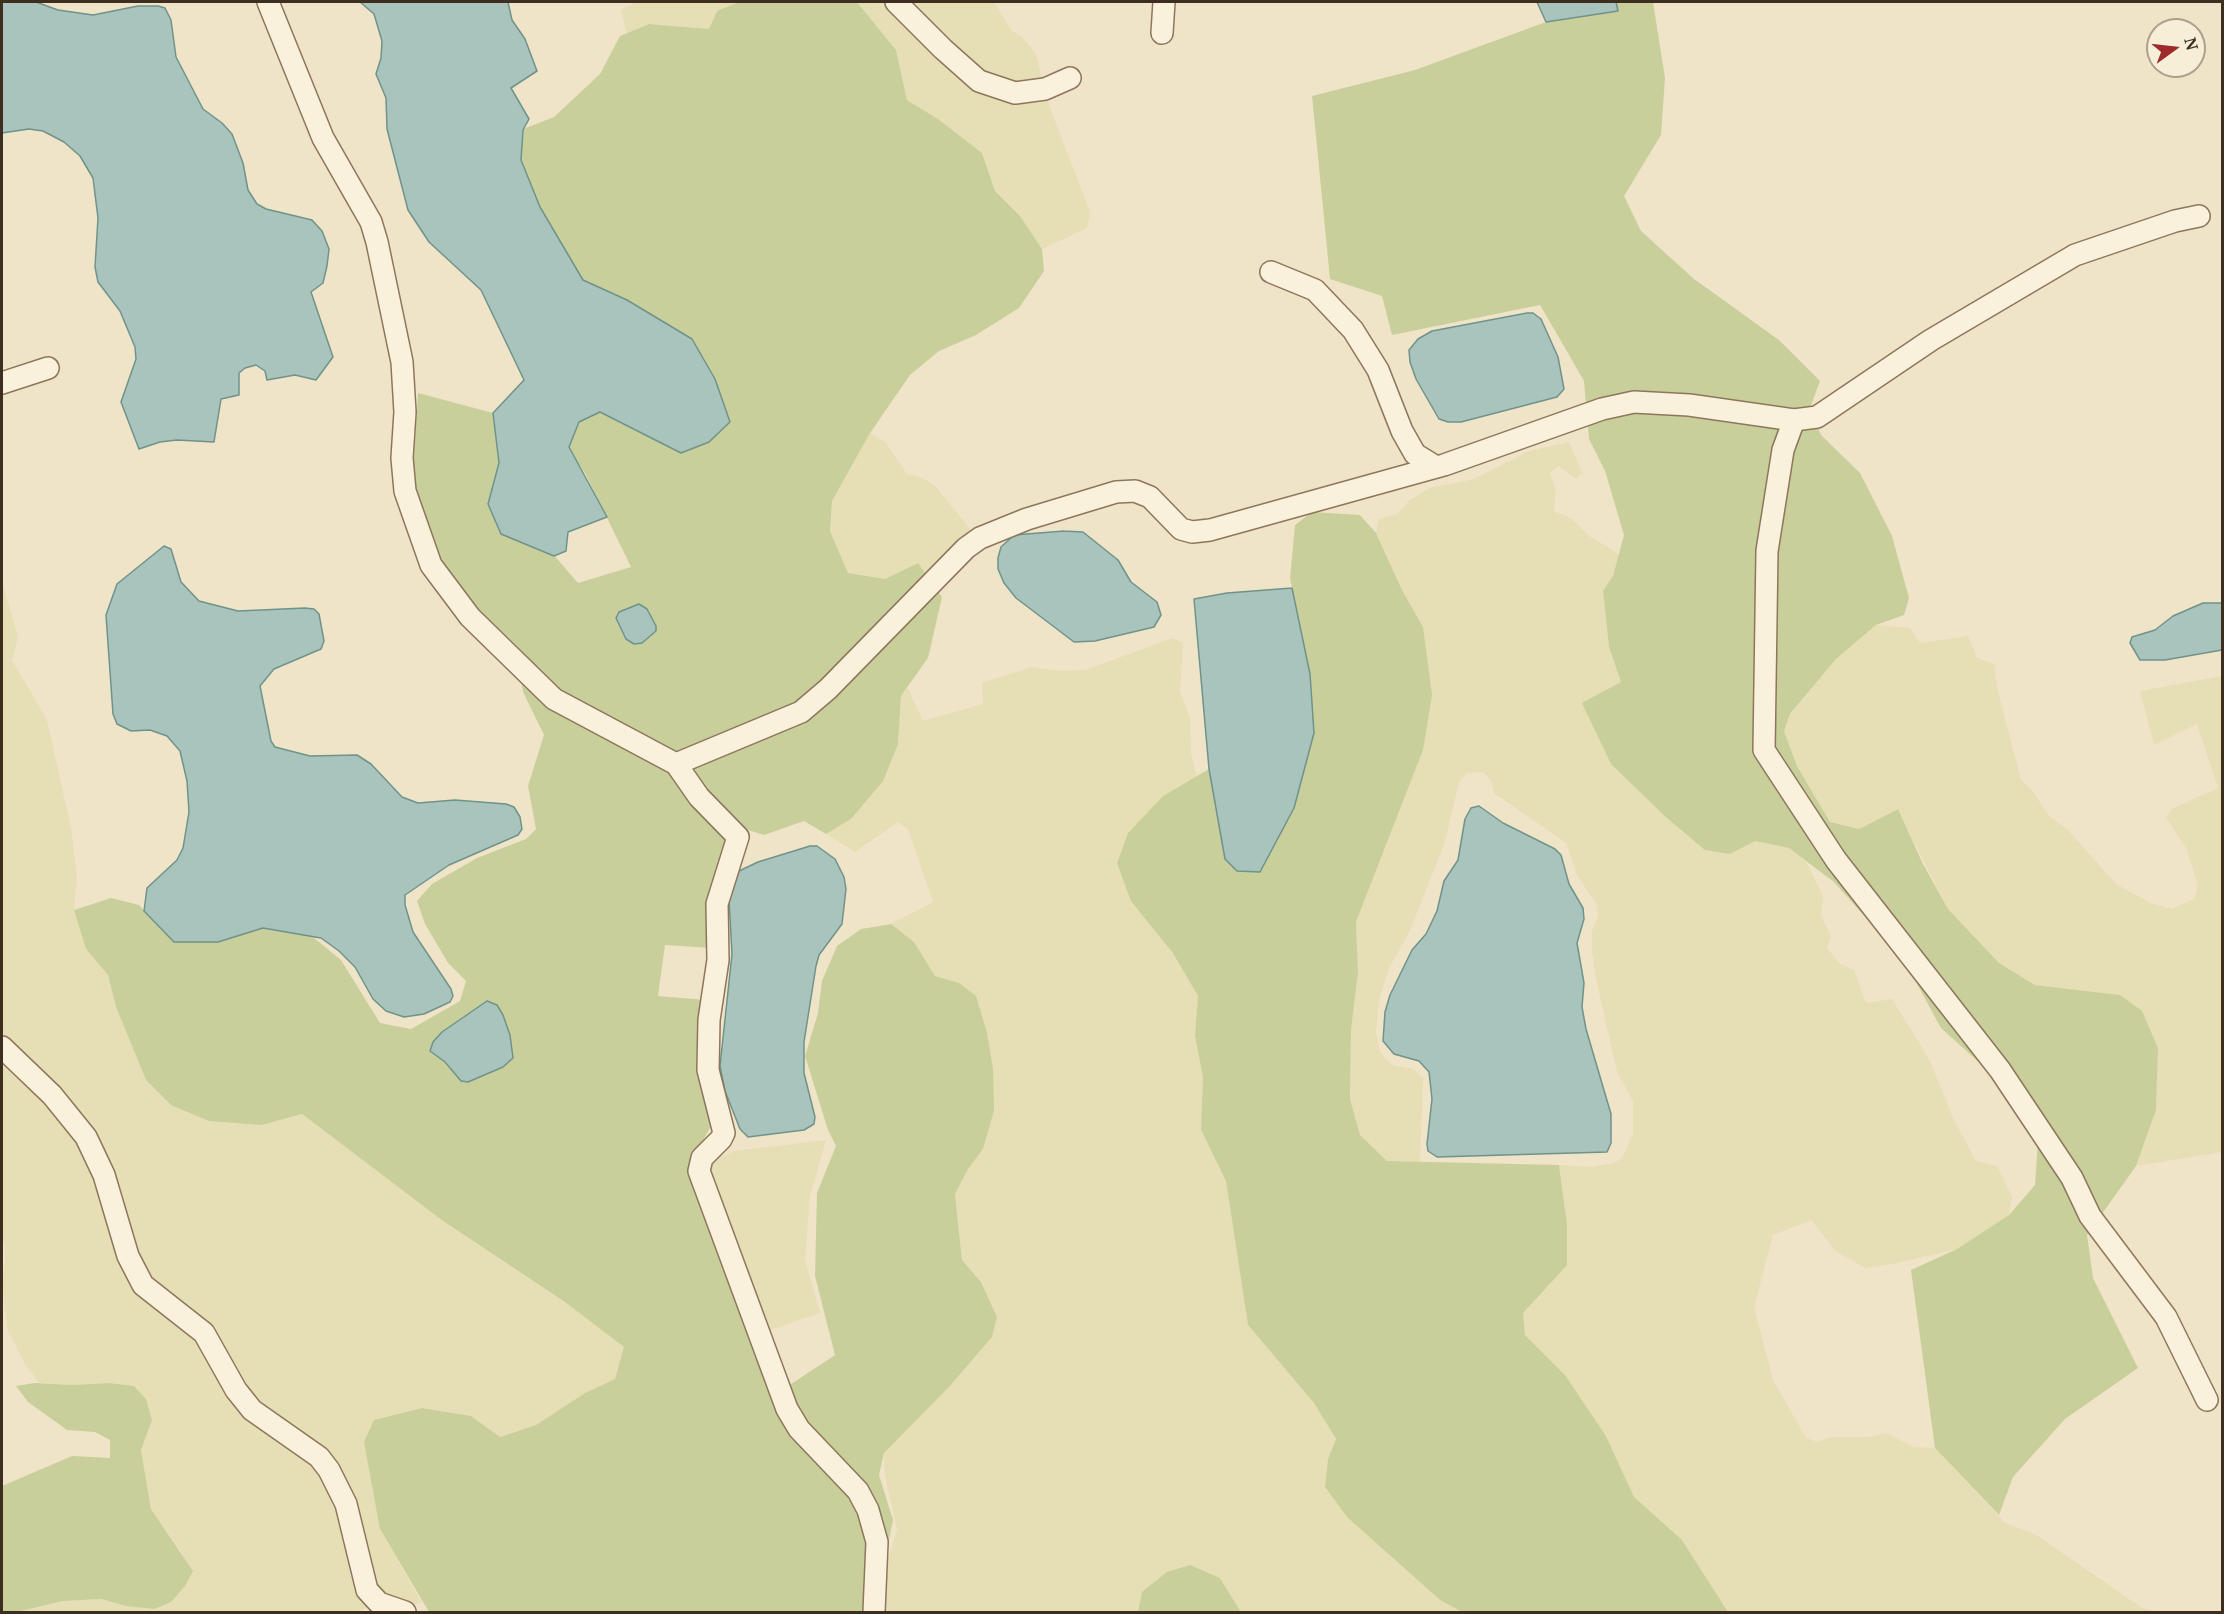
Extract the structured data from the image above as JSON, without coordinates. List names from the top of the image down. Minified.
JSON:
{"north":"right"}
